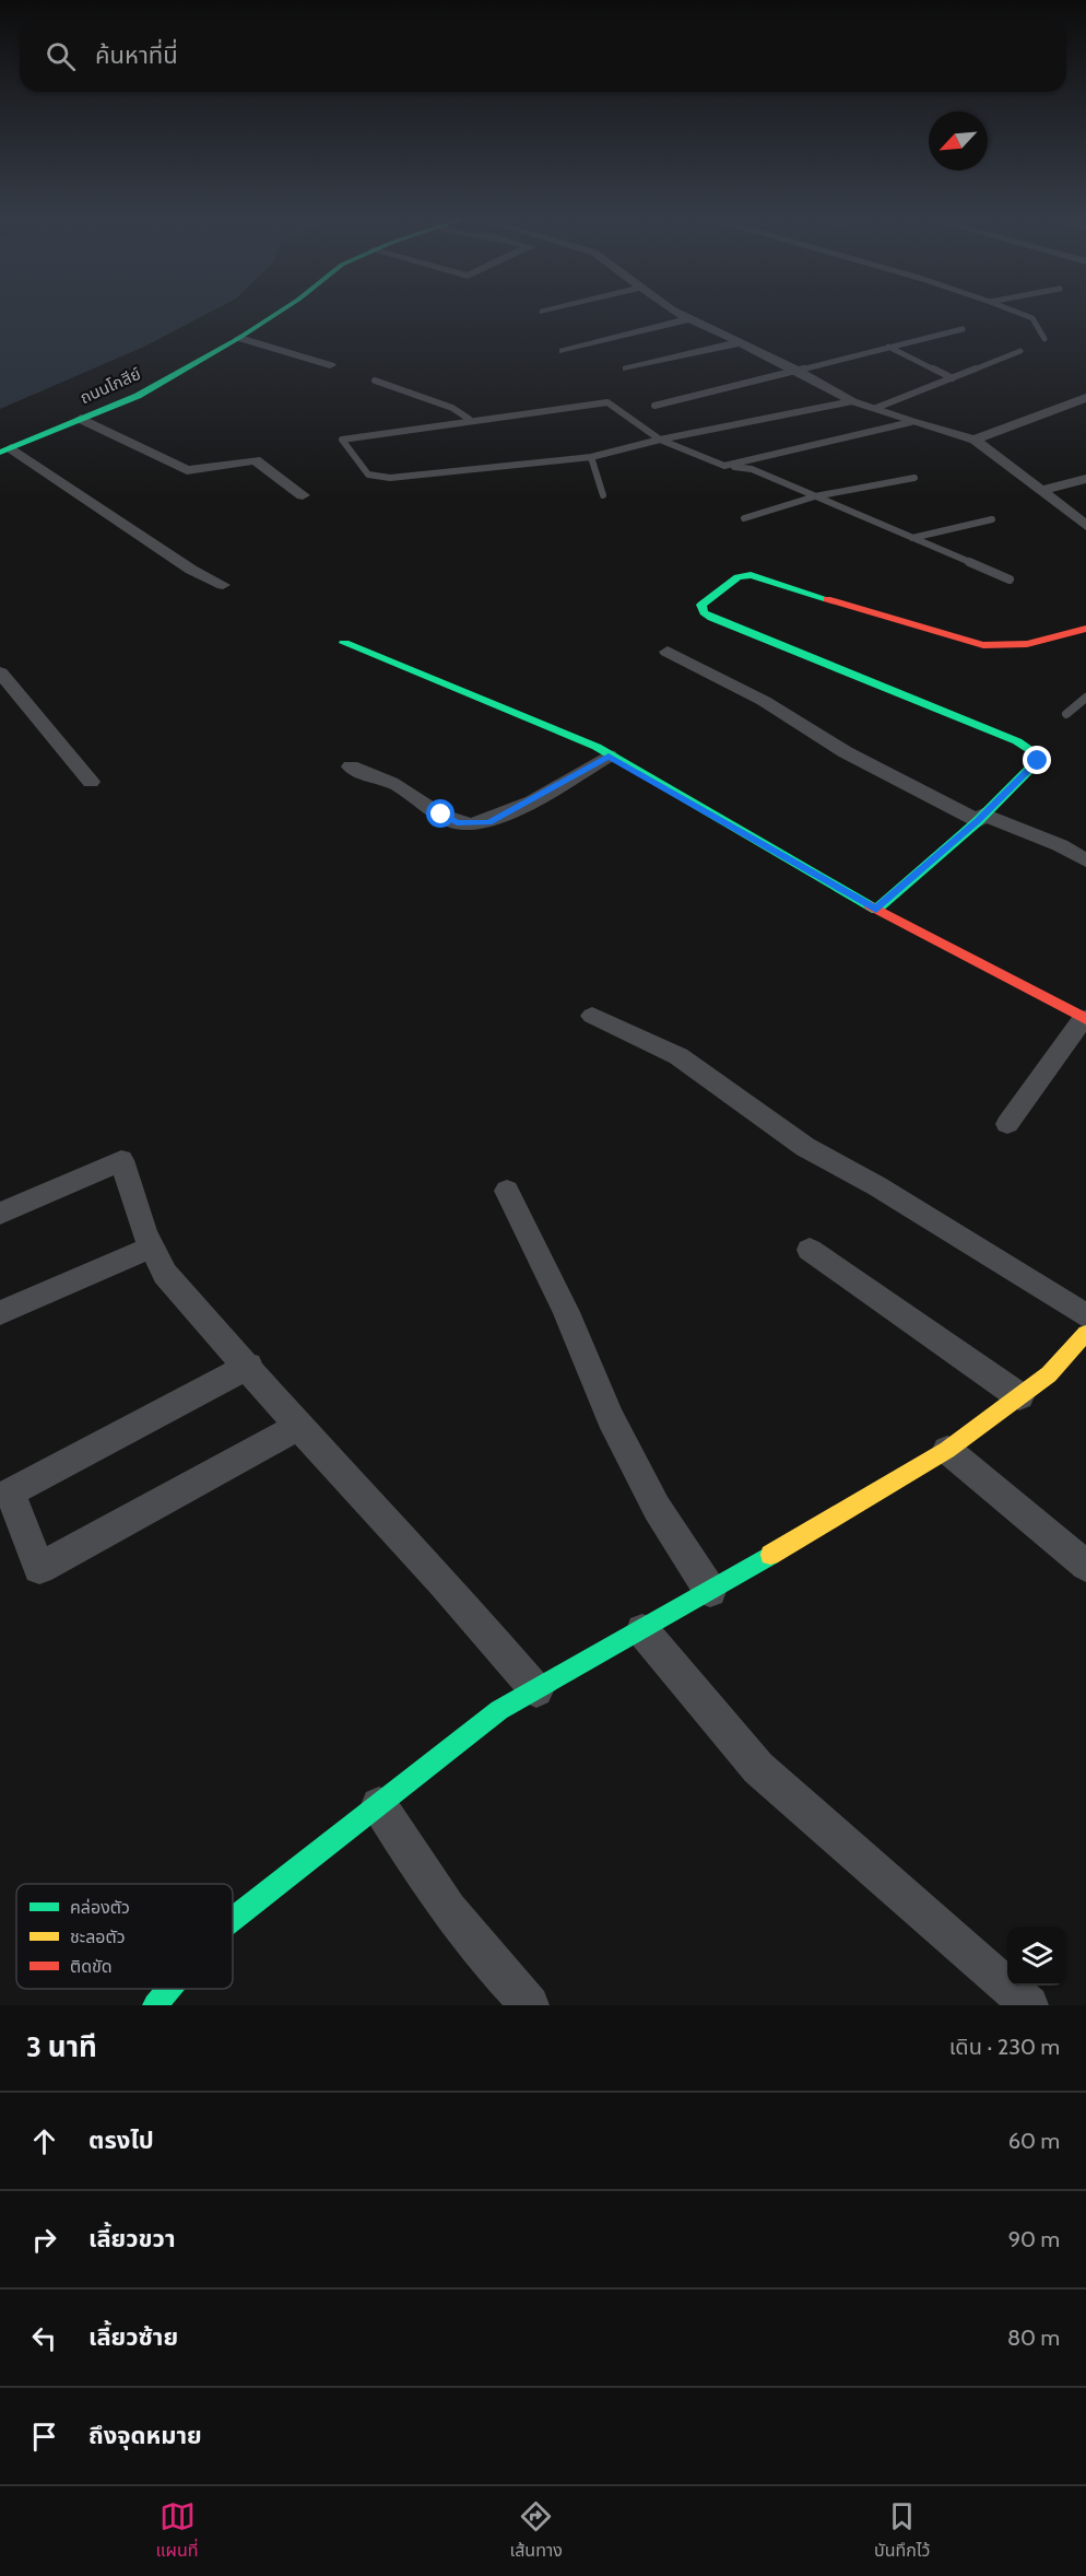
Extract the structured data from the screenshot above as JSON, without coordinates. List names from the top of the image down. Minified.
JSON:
{"streets":{"street":["ถนนโกสีย์"]},"legend":["คล่องตัว","ชะลอตัว","ติดขัด"],"north":"bottom left","page":{"search":"ค้นหาที่นี่","heading":["3 นาที","เดิน · 230 m"],"list":[["ตรงไป","60 m"],["เลี้ยวขวา","90 m"],["เลี้ยวซ้าย","80 m"],"ถึงจุดหมาย"],"nav":["แผนที่","เส้นทาง","บันทึกไว้"]}}
